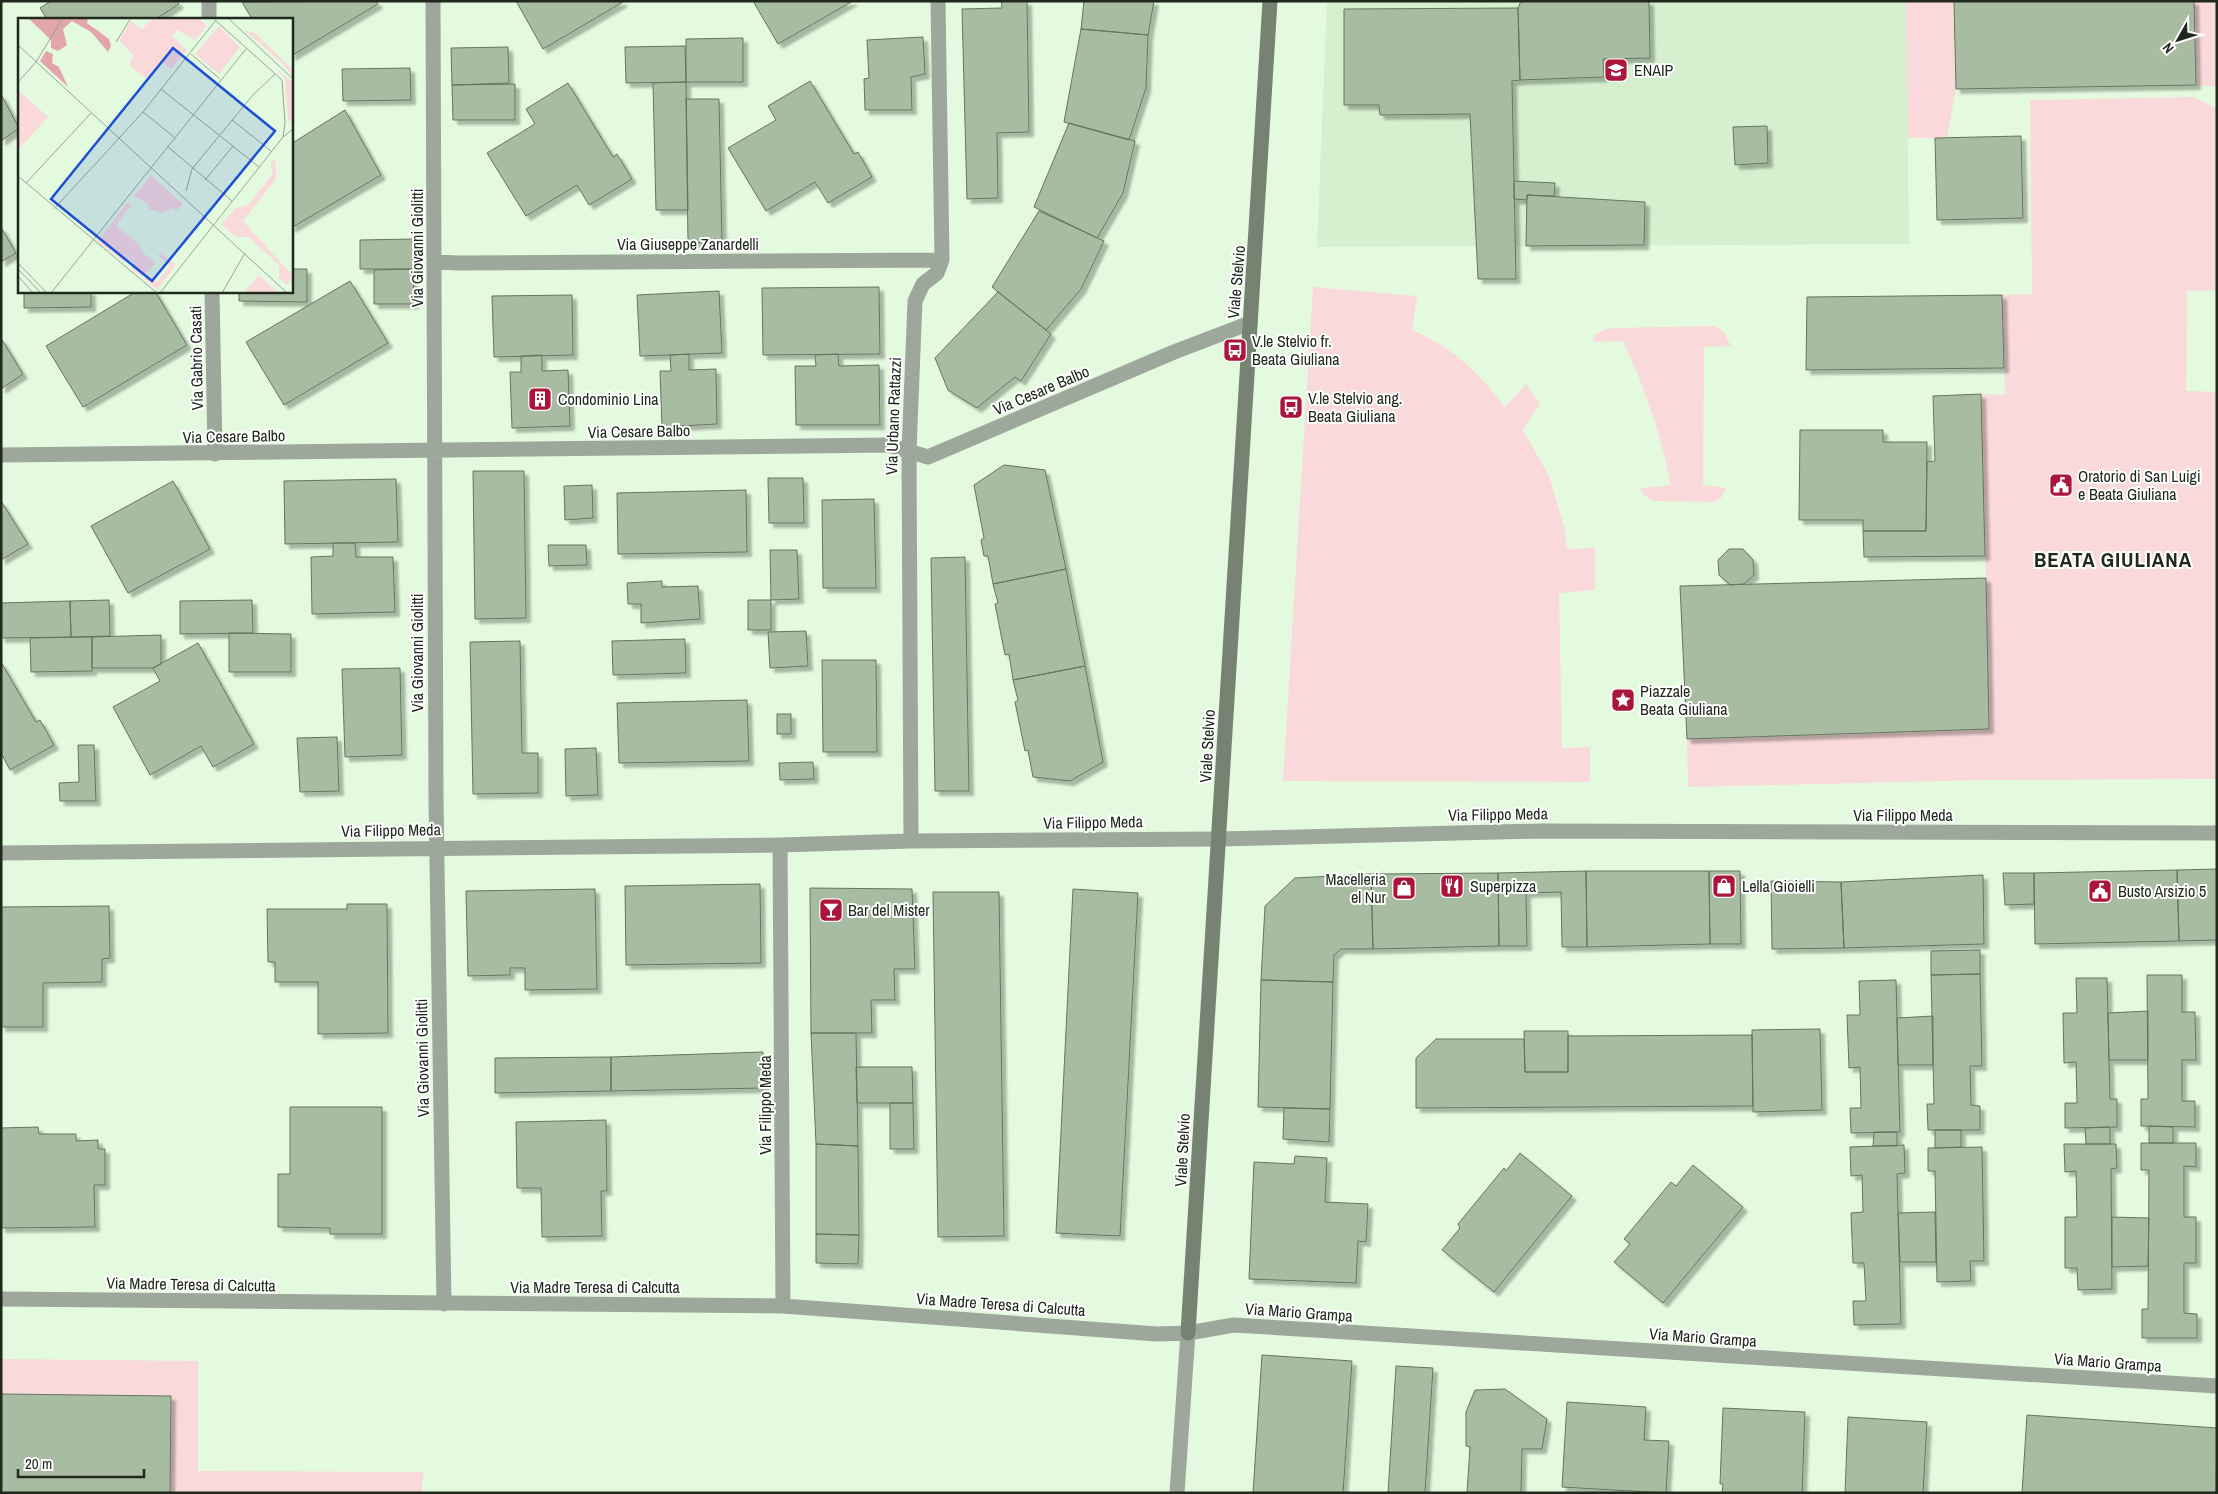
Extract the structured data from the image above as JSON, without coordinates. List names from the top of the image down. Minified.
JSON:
{"streets":{"street":["Via Giuseppe Zanardelli","Via Giovanni Giolitti","Viale Stelvio","Via Gabrio Casati","Via Cesare Balbo","Via Urbano Rattazzi","Via Filippo Meda","Via Madre Teresa di Calcutta","Via Mario Grampa"]},"crossings":[["Via Giuseppe Zanardelli","Via Giovanni Giolitti"],["Via Giuseppe Zanardelli","Via Urbano Rattazzi"],["Via Giovanni Giolitti","Via Cesare Balbo"],["Via Giovanni Giolitti","Via Filippo Meda"],["Via Giovanni Giolitti","Via Madre Teresa di Calcutta"],["Viale Stelvio","Via Cesare Balbo"],["Viale Stelvio","Via Filippo Meda"],["Viale Stelvio","Via Madre Teresa di Calcutta"],["Viale Stelvio","Via Mario Grampa"],["Via Gabrio Casati","Via Cesare Balbo"],["Via Cesare Balbo","Via Urbano Rattazzi"],["Via Urbano Rattazzi","Via Filippo Meda"],["Via Filippo Meda","Via Madre Teresa di Calcutta"],["Via Madre Teresa di Calcutta","Via Mario Grampa"]],"districts":["BEATA GIULIANA"],"places":{"school or university":["ENAIP"],"bus stop":["V.le Stelvio fr. Beata Giuliana","V.le Stelvio ang. Beata Giuliana"],"building":["Condominio Lina"],"public building":["Oratorio di San Luigi e Beata Giuliana","Busto Arsizio 5"],"place":["Piazzale Beata Giuliana"],"restaurant":["Superpizza"],"shop":["Lella Gioielli","Macelleria el Nur"],"bar":["Bar del Mister"]},"scale_bar":"20 m","north":"bottom left"}
